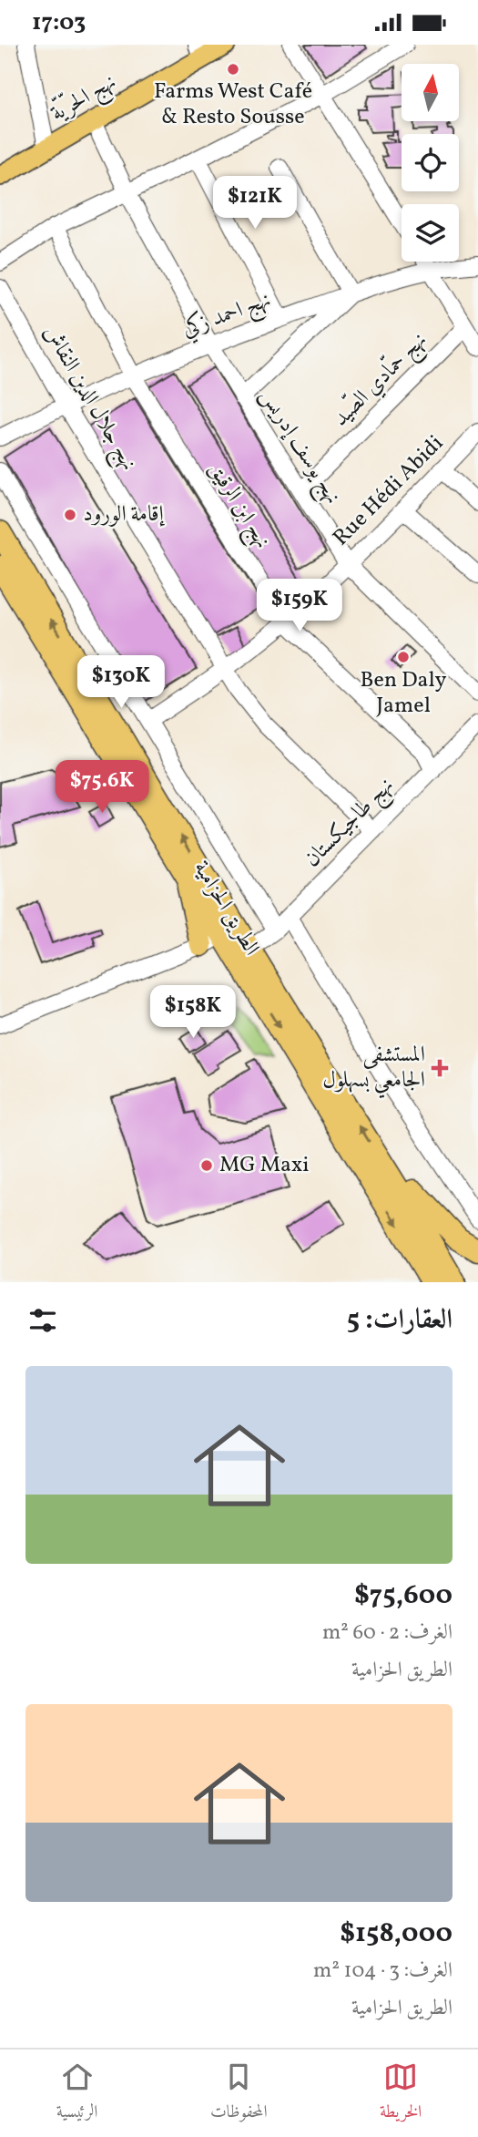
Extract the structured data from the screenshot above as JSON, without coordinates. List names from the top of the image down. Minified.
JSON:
{"streets":{"highway":["الطريق الحزامية"],"main road":["نهج الحرّيّة"],"street":["نهج احمد زكي","نهج حمّادي الصّيد","نهج جلال الدين النقاش","نهج يوسف إدريس","Rue Hédi Abidi","نهج ابن الرقيق","نهج طاجيكستان"]},"crossings":[["نهج الحرّيّة","نهج يوسف إدريس"],["نهج احمد زكي","نهج جلال الدين النقاش"],["نهج احمد زكي","نهج يوسف إدريس"],["نهج احمد زكي","نهج ابن الرقيق"],["نهج حمّادي الصّيد","نهج يوسف إدريس"],["نهج جلال الدين النقاش","Rue Hédi Abidi"],["نهج جلال الدين النقاش","نهج طاجيكستان"],["نهج يوسف إدريس","Rue Hédi Abidi"],["Rue Hédi Abidi","نهج ابن الرقيق"],["نهج ابن الرقيق","نهج طاجيكستان"],["نهج طاجيكستان","الطريق الحزامية"]],"places":{"other":["Farms West Café & Resto Sousse","إقامة الورود","Ben Daly Jamel","MG Maxi"],"health":["المستشفى الجامعي بسهلول"]},"north":"top","page":{"status":"17:03","price":["$121K","$159K","$130K","$75.6K","$158K"],"heading":"العقارات: 5","list":[{"name":"$75,600","note":"الغرف: 2 · 60 m² · الطريق الحزامية"},{"name":"$158,000","note":"الغرف: 3 · 104 m² · الطريق الحزامية"}],"tabs":["الخريطة","المحفوظات","الرئيسية"]}}
